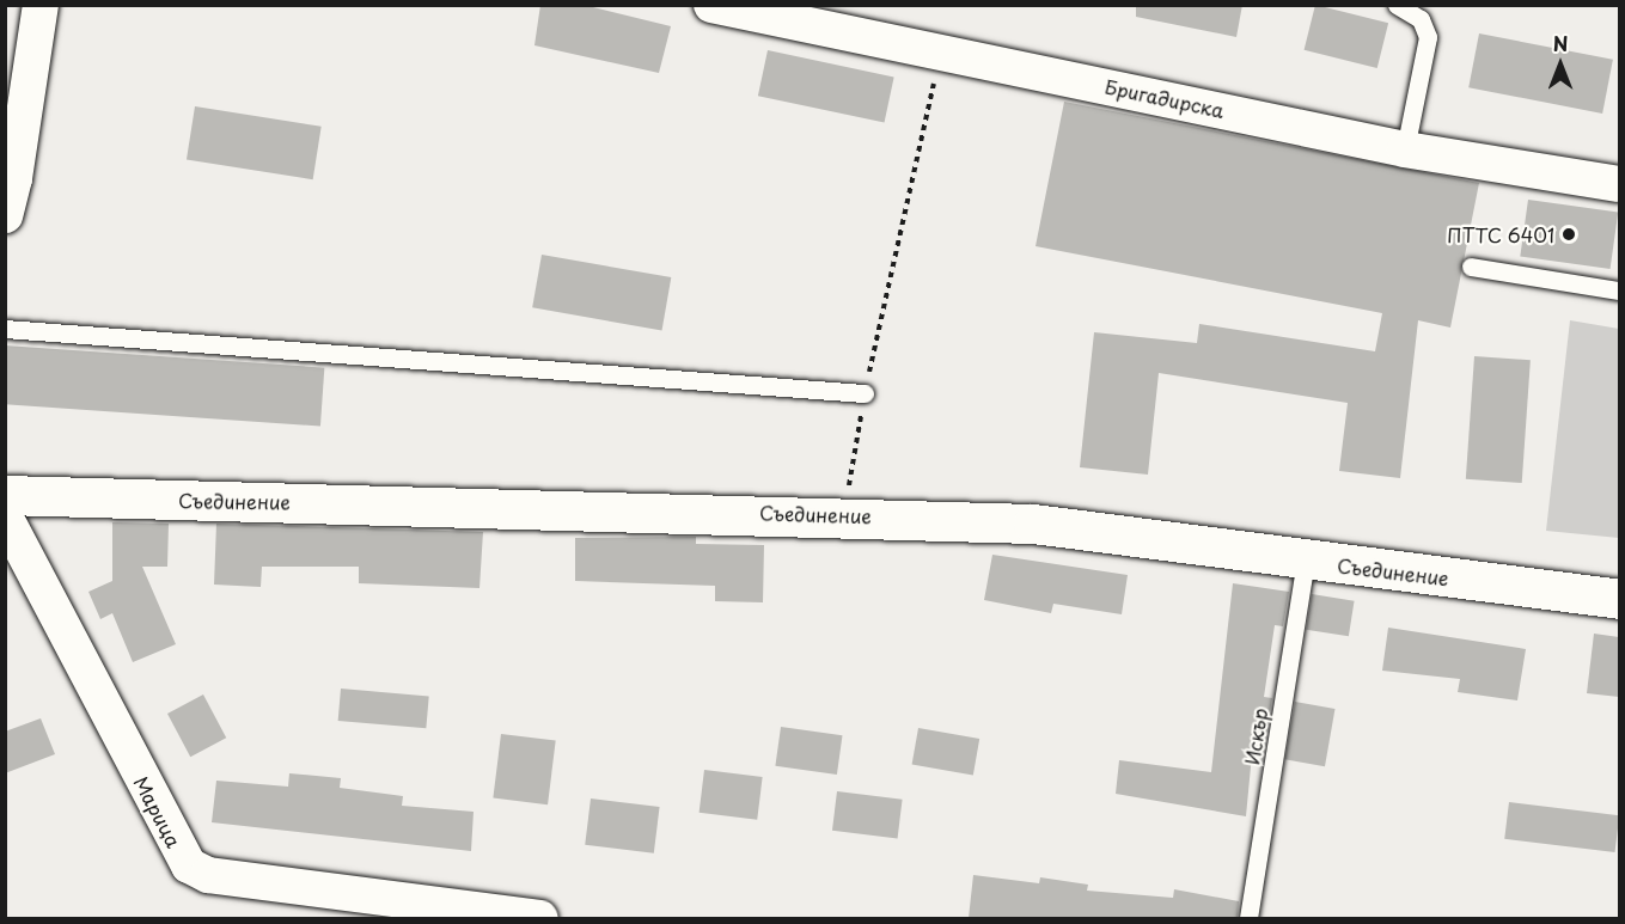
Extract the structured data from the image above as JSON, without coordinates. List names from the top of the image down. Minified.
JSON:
{"streets":{"street":["Бригадирска","Съединение","Марица"],"lane":["Искър"]},"crossings":[["Съединение","Искър"]],"places":["ПТТС 6401"],"north":"top"}
